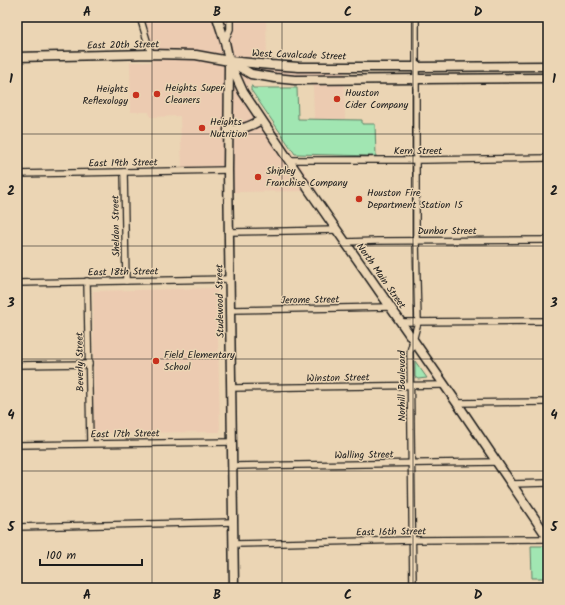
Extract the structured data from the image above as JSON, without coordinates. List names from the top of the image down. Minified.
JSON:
{"streets":{"main road":["East 20th Street","West Cavalcade Street","North Main Street","Studewood Street"],"street":["Kern Street","East 19th Street","Sheldon Street","Dunbar Street","East 18th Street","Jerome Street","Beverly Street","Winston Street","Norhill Boulevard","East 17th Street","Walling Street","East 16th Street"]},"crossings":[["East 20th Street","West Cavalcade Street"],["East 20th Street","North Main Street"],["East 20th Street","Studewood Street"],["West Cavalcade Street","North Main Street"],["West Cavalcade Street","Studewood Street"],["West Cavalcade Street","Norhill Boulevard"],["Kern Street","North Main Street"],["Kern Street","Norhill Boulevard"],["East 19th Street","Sheldon Street"],["East 19th Street","Studewood Street"],["Sheldon Street","East 18th Street"],["Dunbar Street","North Main Street"],["Dunbar Street","Norhill Boulevard"],["East 18th Street","Studewood Street"],["East 18th Street","Beverly Street"],["North Main Street","Jerome Street"],["North Main Street","Studewood Street"],["North Main Street","Winston Street"],["North Main Street","Norhill Boulevard"],["North Main Street","Walling Street"],["North Main Street","East 16th Street"],["Jerome Street","Studewood Street"],["Studewood Street","Winston Street"],["Studewood Street","East 17th Street"],["Studewood Street","Walling Street"],["Studewood Street","East 16th Street"],["Beverly Street","East 17th Street"],["Winston Street","Norhill Boulevard"],["Norhill Boulevard","Walling Street"],["Norhill Boulevard","East 16th Street"]],"places":["Heights Super Cleaners","Heights Reflexology","Houston Cider Company","Heights Nutrition","Shipley Franchise Company","Houston Fire Department Station 15","Field Elementary School"],"scale_bar":"100 m","grid":{"columns":["A","B","C","D"],"rows":["1","2","3","4","5"]}}
